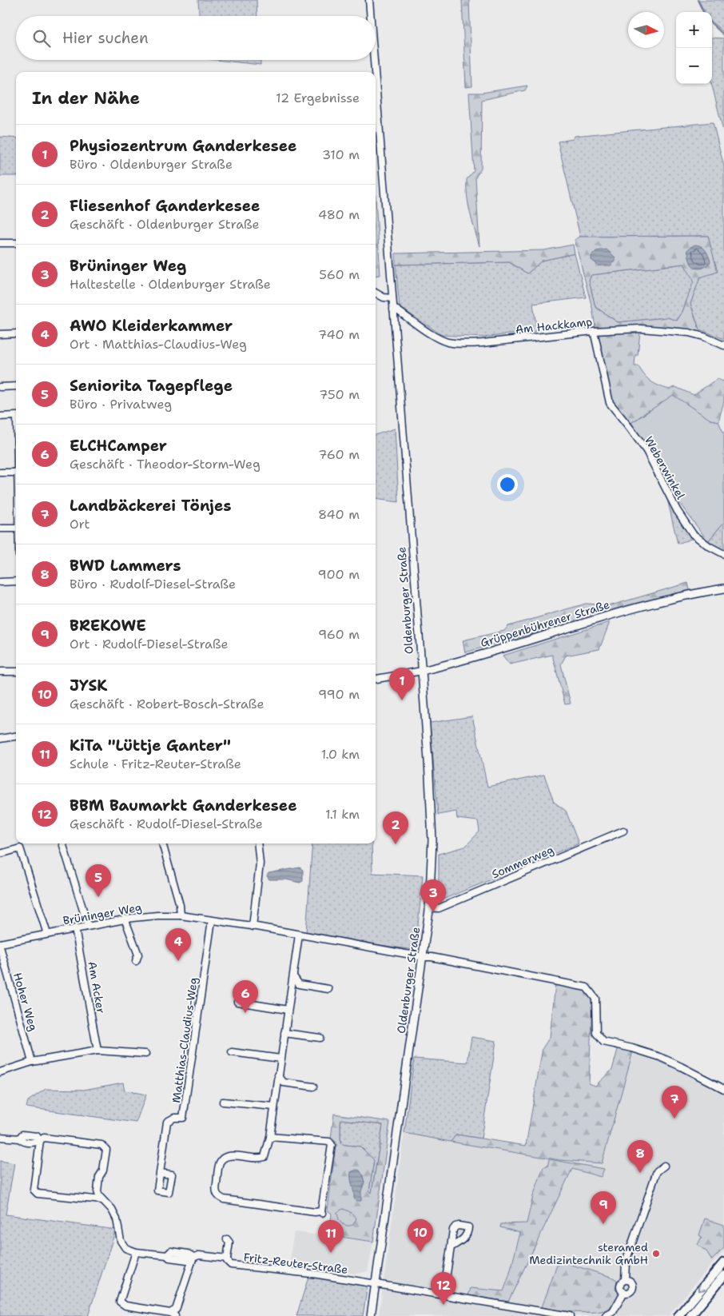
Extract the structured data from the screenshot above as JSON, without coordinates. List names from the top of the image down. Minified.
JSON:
{"streets":{"main road":["Oldenburger Straße","Grüppenbührener Straße"],"street":["Am Hackkamp","Weberwinkel","Sommerweg","Brüninger Weg","Am Acker","Hoher Weg","Matthias-Claudius-Weg","Fritz-Reuter-Straße"]},"crossings":[["Am Hackkamp","Weberwinkel"],["Am Hackkamp","Oldenburger Straße"],["Oldenburger Straße","Grüppenbührener Straße"],["Oldenburger Straße","Sommerweg"],["Oldenburger Straße","Brüninger Weg"],["Oldenburger Straße","Fritz-Reuter-Straße"],["Brüninger Weg","Am Acker"],["Brüninger Weg","Matthias-Claudius-Weg"]],"places":["steramed Medizintechnik GmbH"],"north":"right","page":{"map_buttons":["+","−"],"search":"Hier suchen","heading":["In der Nähe","12 Ergebnisse"],"list":[{"mark":"1","name":"Physiozentrum Ganderkesee","note":"Büro · Oldenburger Straße","value":"310 m"},{"mark":"2","name":"Fliesenhof Ganderkesee","note":"Geschäft · Oldenburger Straße","value":"480 m"},{"mark":"3","name":"Brüninger Weg","note":"Haltestelle · Oldenburger Straße","value":"560 m"},{"mark":"4","name":"AWO Kleiderkammer","note":"Ort · Matthias-Claudius-Weg","value":"740 m"},{"mark":"5","name":"Seniorita Tagepflege","note":"Büro · Privatweg","value":"750 m"},{"mark":"6","name":"ELCHCamper","note":"Geschäft · Theodor-Storm-Weg","value":"760 m"},{"mark":"7","name":"Landbäckerei Tönjes","note":"Ort","value":"840 m"},{"mark":"8","name":"BWD Lammers","note":"Büro · Rudolf-Diesel-Straße","value":"900 m"},{"mark":"9","name":"BREKOWE","note":"Ort · Rudolf-Diesel-Straße","value":"960 m"},{"mark":"10","name":"JYSK","note":"Geschäft · Robert-Bosch-Straße","value":"990 m"},{"mark":"11","name":"KiTa \"Lüttje Ganter\"","note":"Schule · Fritz-Reuter-Straße","value":"1.0 km"},{"mark":"12","name":"BBM Baumarkt Ganderkesee","note":"Geschäft · Rudolf-Diesel-Straße","value":"1.1 km"}],"pins":["1","2","5","3","4","6","7","8","9","10","11","12"]}}
